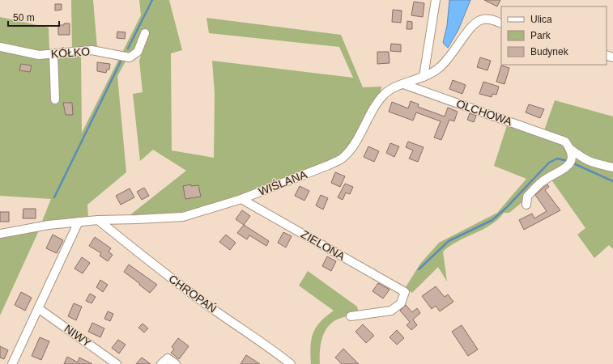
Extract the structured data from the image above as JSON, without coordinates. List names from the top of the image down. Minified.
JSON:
{"streets":{"street":["KÓŁKO","OLCHOWA","WIŚLANA","ZIELONA","CHROPAŃ","NIWY"]},"crossings":[["OLCHOWA","WIŚLANA"],["WIŚLANA","ZIELONA"],["WIŚLANA","CHROPAŃ"]],"legend":["Ulica","Park","Budynek"],"scale_bar":"50 m"}
